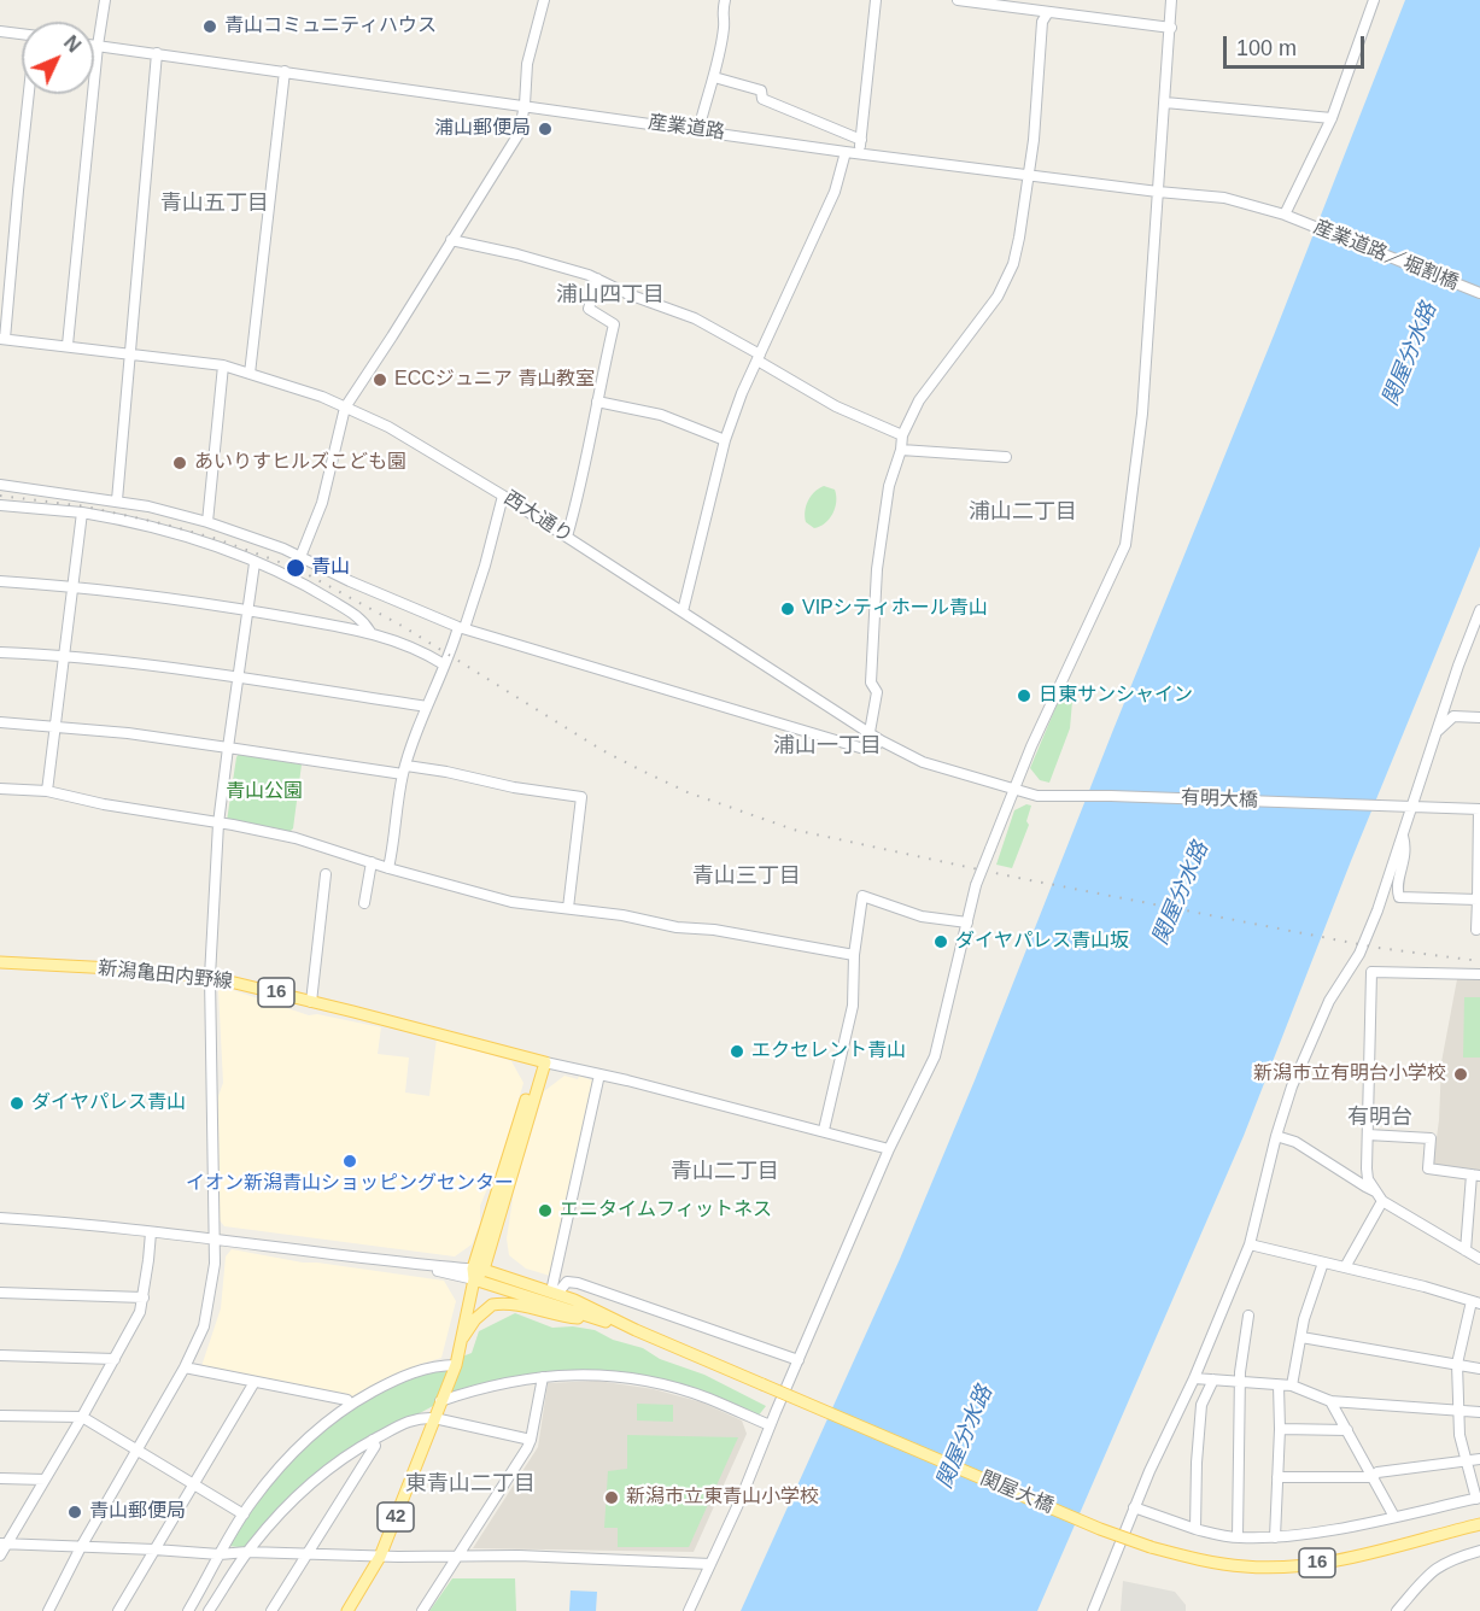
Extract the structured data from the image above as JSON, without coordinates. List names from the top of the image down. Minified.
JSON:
{"streets":{"main road":["新潟亀田内野線","16","関屋大橋","42"],"street":["産業道路","産業道路／堀割橋","西大通り","有明大橋"]},"crossings":[["産業道路","産業道路／堀割橋"],["西大通り","有明大橋"],["16","関屋大橋"],["16","42"]],"districts":["青山五丁目","浦山四丁目","浦山二丁目","浦山一丁目","青山三丁目","有明台","青山二丁目","東青山二丁目"],"water":["関屋分水路"],"parks":["青山公園"],"places":["青山コミュニティハウス","浦山郵便局","ECCジュニア 青山教室","あいりすヒルズこども園","青山","VIPシティホール青山","日東サンシャイン","ダイヤパレス青山坂","エクセレント青山","新潟市立有明台小学校","ダイヤパレス青山","イオン新潟青山ショッピングセンター","エニタイムフィットネス","新潟市立東青山小学校","青山郵便局"],"scale_bar":"100 m","north":"top right"}
